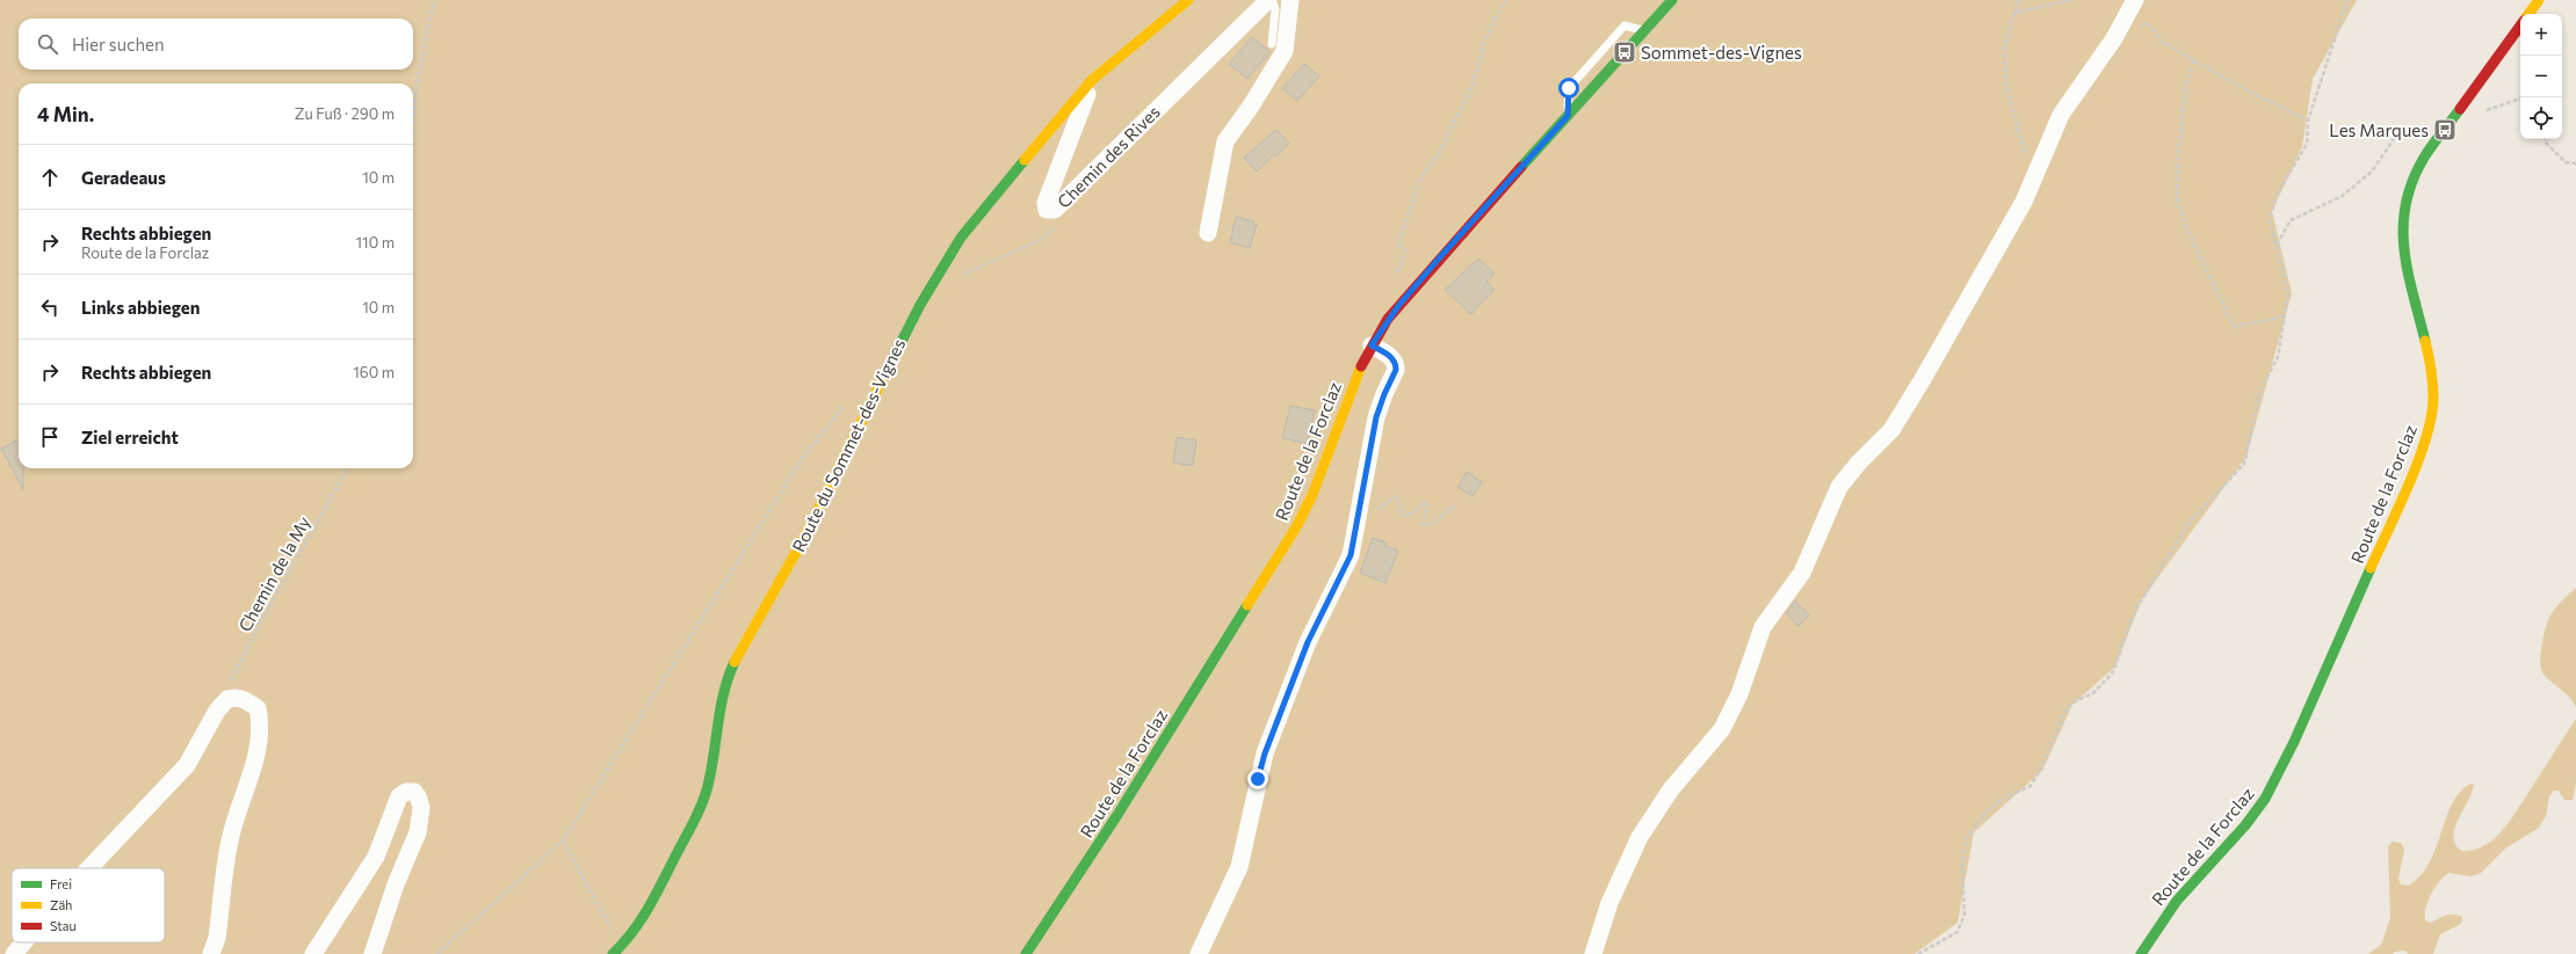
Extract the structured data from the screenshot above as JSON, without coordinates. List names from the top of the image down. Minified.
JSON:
{"streets":{"main road":["Route du Sommet-des-Vignes","Route de la Forclaz"],"street":["Chemin des Rives"],"path":["Chemin de la My"]},"crossings":[["Chemin des Rives","Route du Sommet-des-Vignes"]],"places":{"bus stop":["Sommet-des-Vignes","Les Marques"]},"legend":["Frei","Zäh","Stau"],"page":{"map_buttons":["+","−"],"search":"Hier suchen","heading":["4 Min.","Zu Fuß · 290 m"],"list":[["Geradeaus","10 m"],["Rechts abbiegen","Route de la Forclaz","110 m"],["Links abbiegen","10 m"],["Rechts abbiegen","160 m"],"Ziel erreicht"]}}
